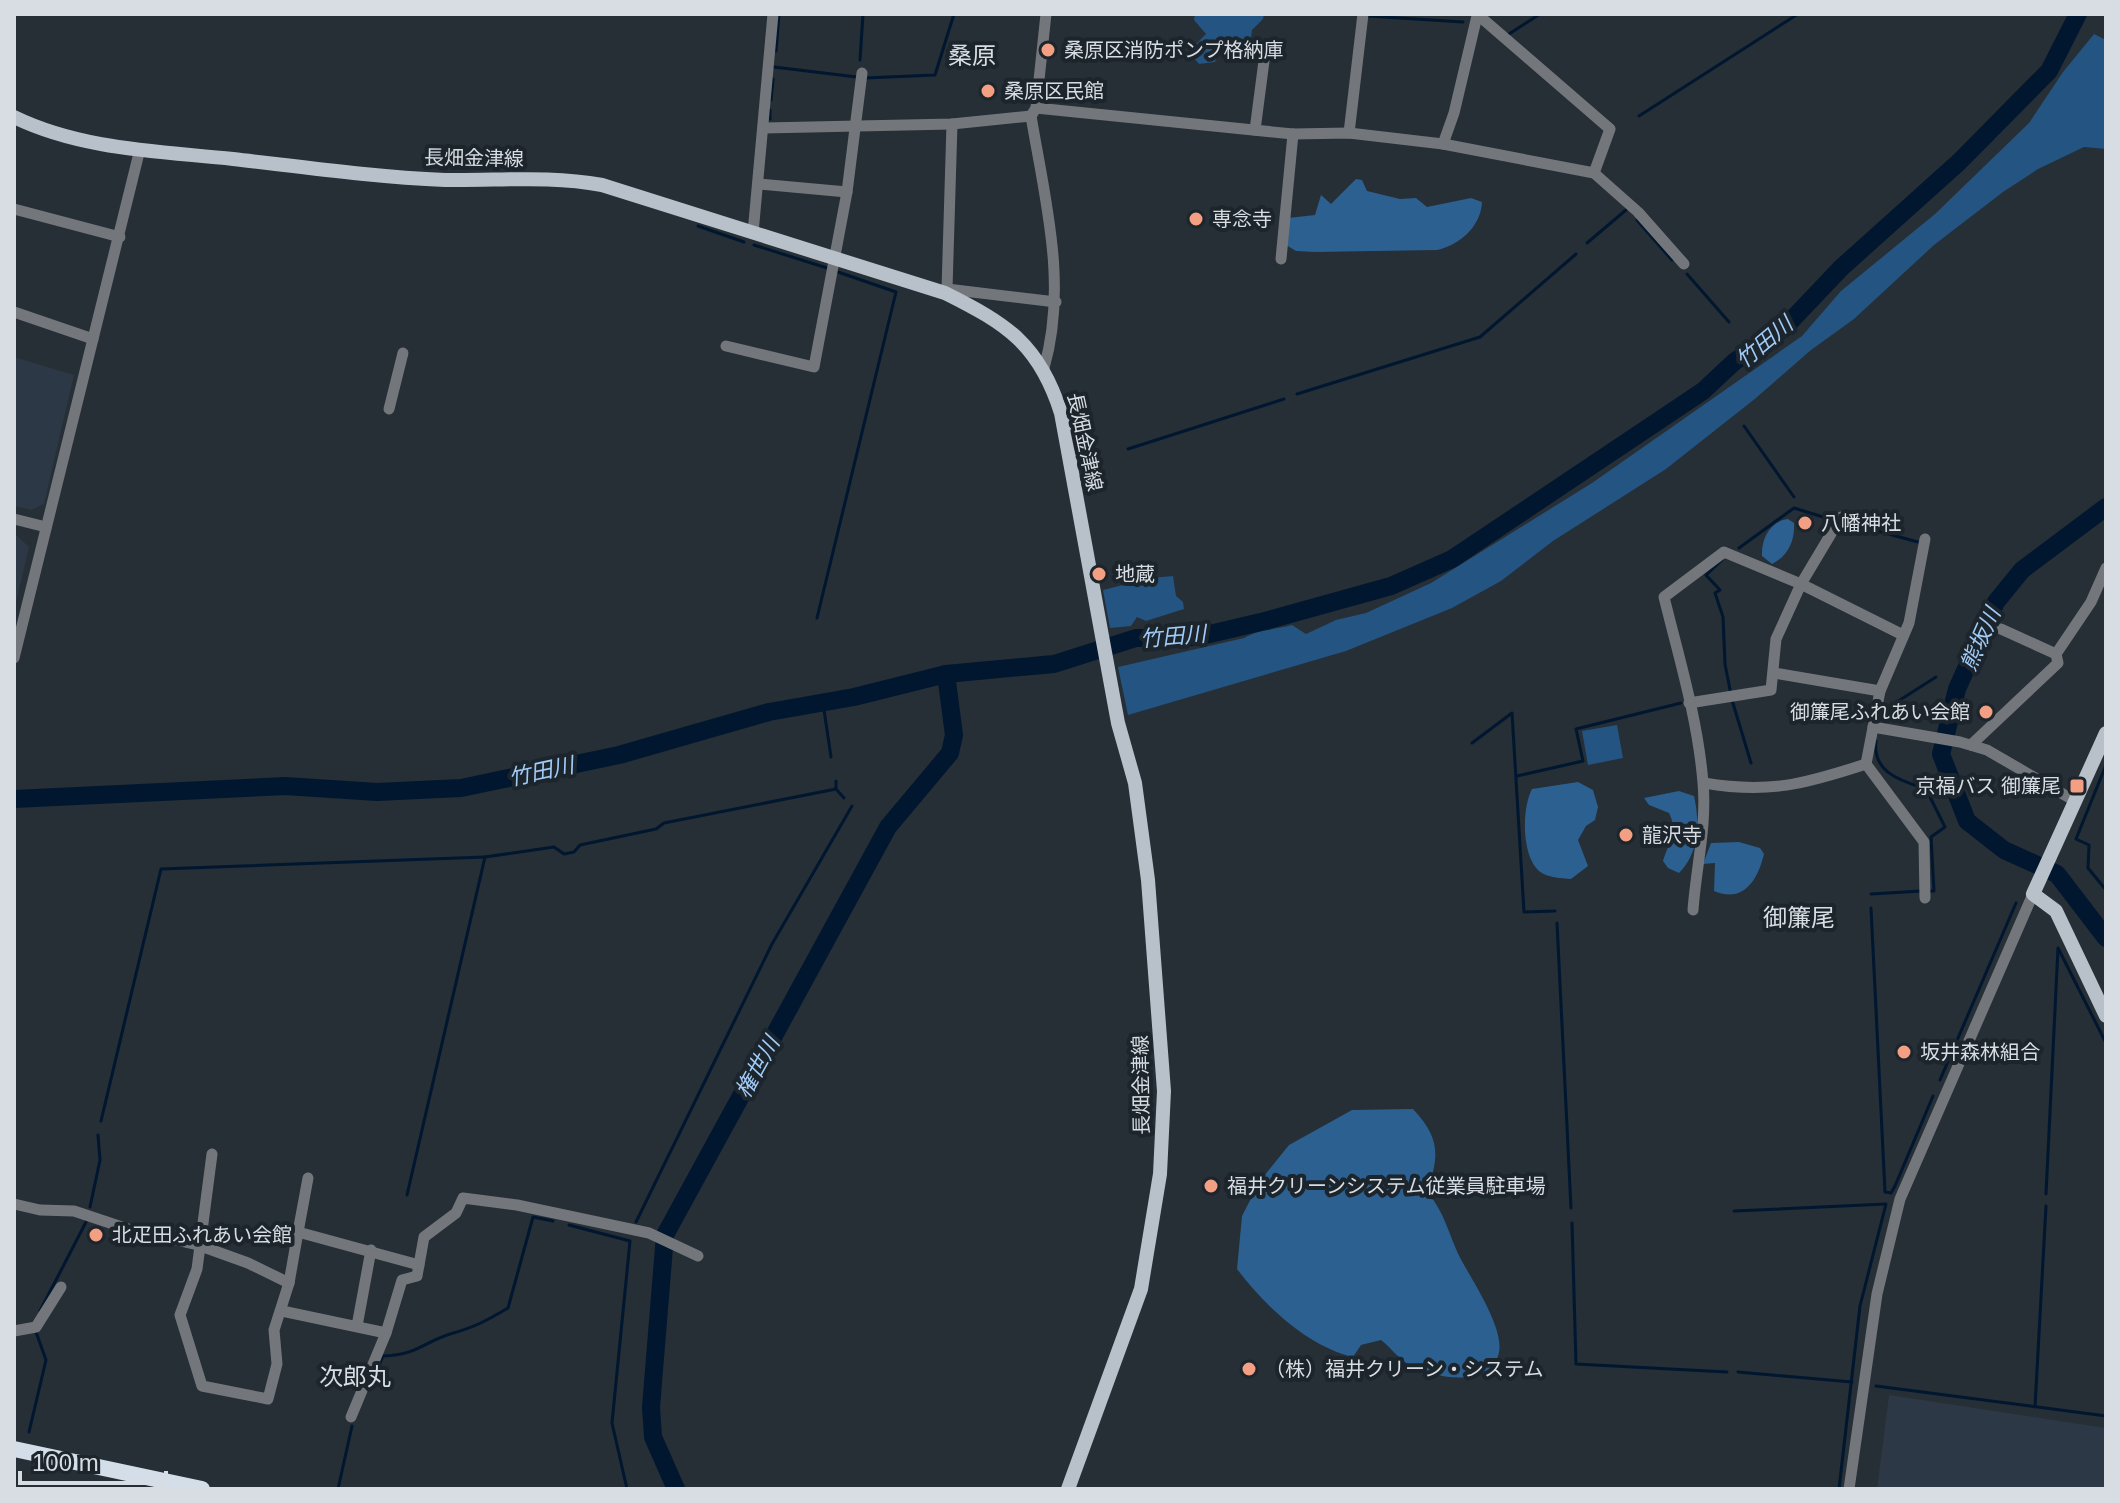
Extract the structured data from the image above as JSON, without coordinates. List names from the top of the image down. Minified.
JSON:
{"streets":{"main road":["長畑金津線"]},"districts":["桑原","御簾尾","次郎丸"],"water":["竹田川","熊坂川","権世川"],"places":{"other":["桑原区消防ポンプ格納庫","桑原区民館","専念寺","八幡神社","地蔵","御簾尾ふれあい会館","龍沢寺","坂井森林組合","福井クリーンシステム従業員駐車場","北疋田ふれあい会館","（株）福井クリーン・システム"],"transit":["京福バス 御簾尾"]},"scale_bar":"100 m"}
